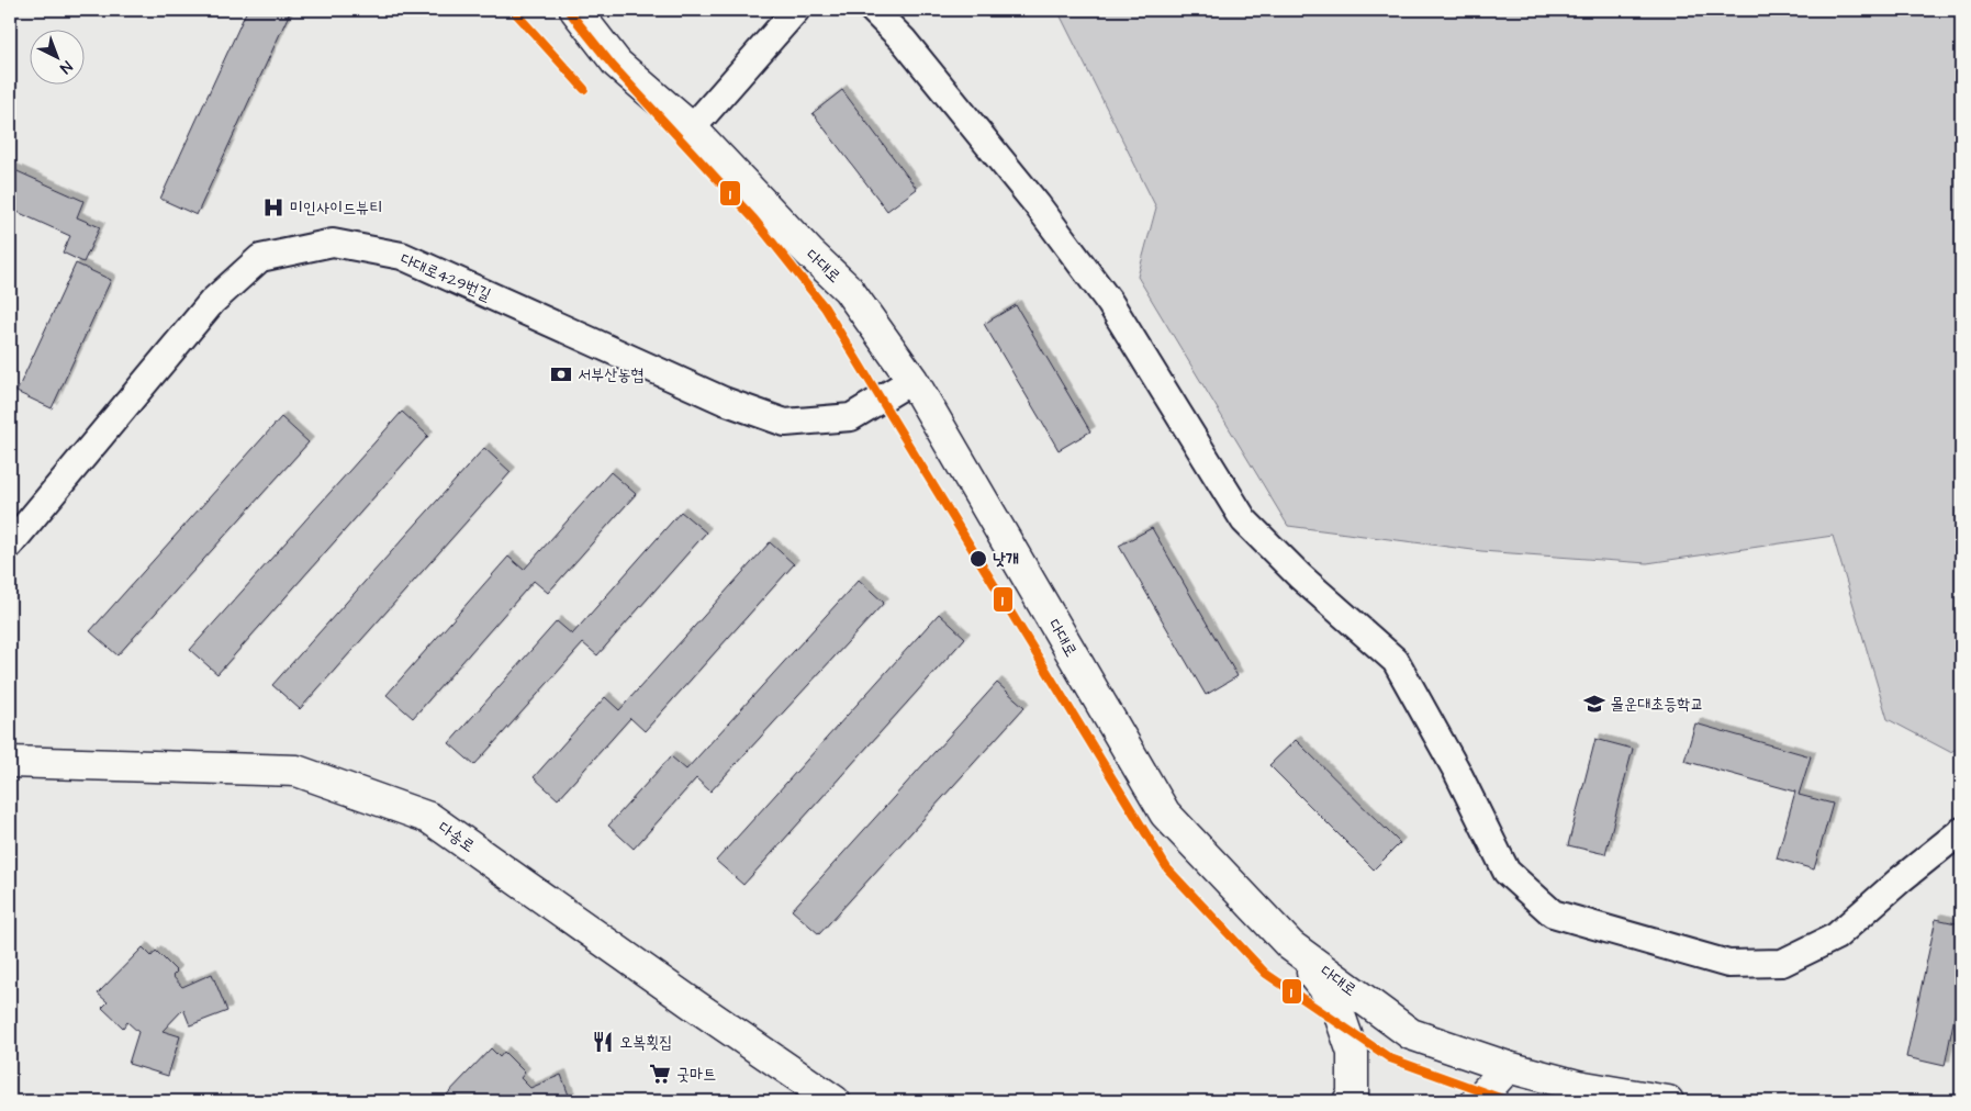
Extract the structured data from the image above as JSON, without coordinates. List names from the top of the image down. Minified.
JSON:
{"streets":{"main road":["다대로","다송로"],"street":["다대로429번길"]},"crossings":[["다대로","다대로429번길"]],"places":{"hospital":["미인사이드뷰티"],"bank":["서부산농협"],"other":["낫개"],"school or university":["몰운대초등학교"],"restaurant":["오복횟집"],"supermarket":["굿마트"]},"lines":["transit line 1"],"north":"bottom right"}
